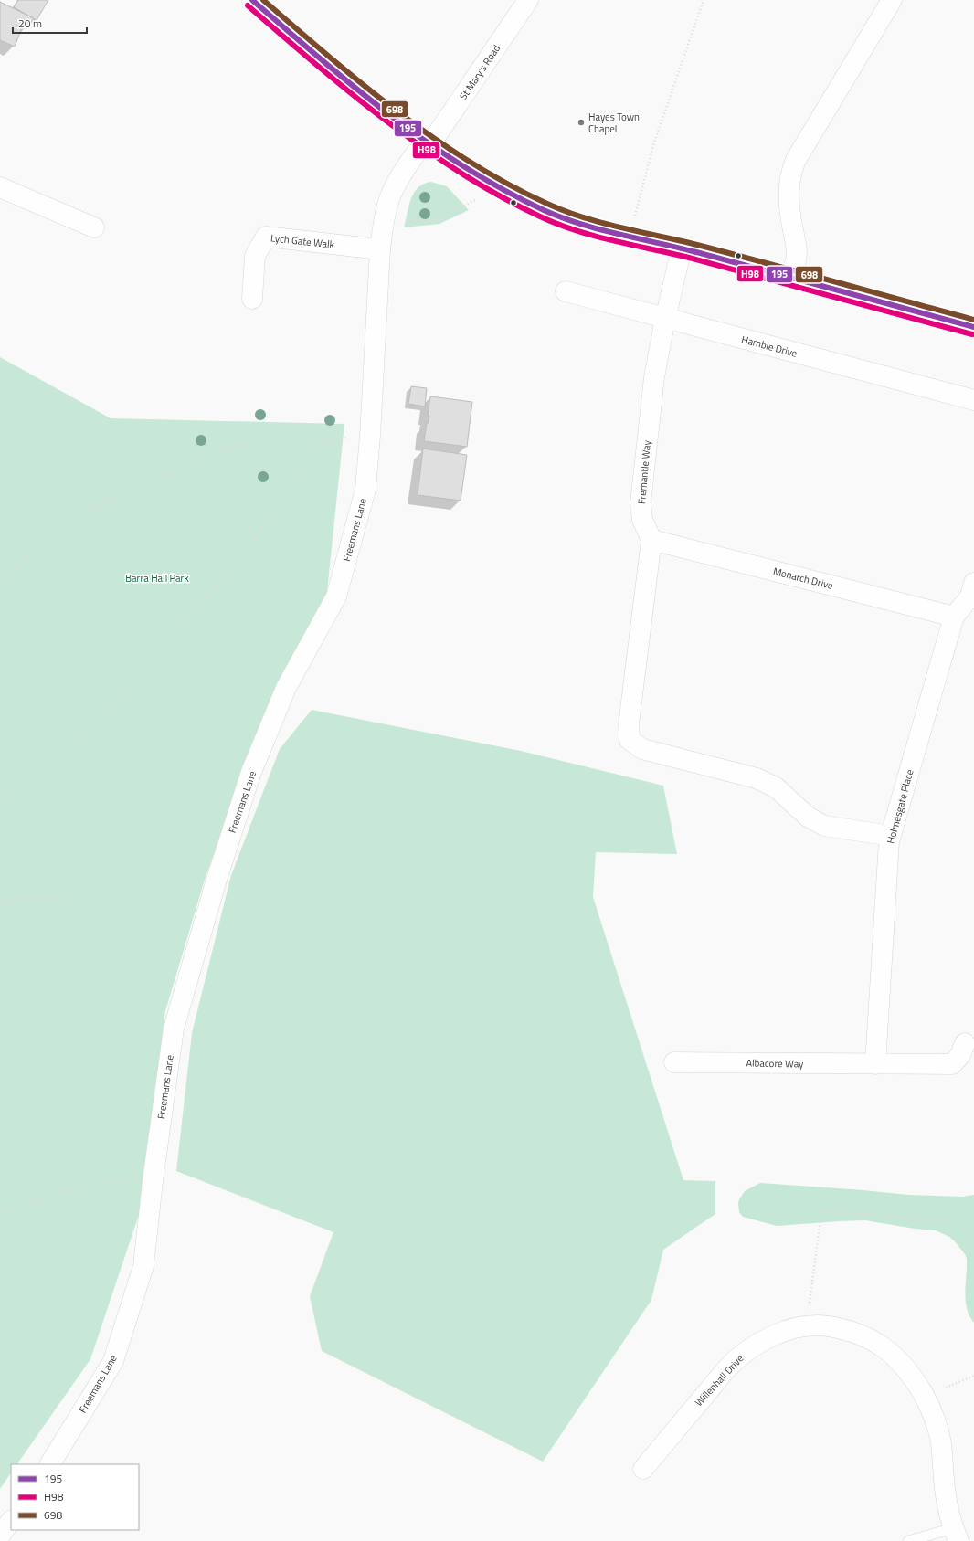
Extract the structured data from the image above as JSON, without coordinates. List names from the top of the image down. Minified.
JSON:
{"streets":{"street":["St Mary's Road","Lych Gate Walk","Hamble Drive","Fremantle Way","Freemans Lane","Monarch Drive","Holmesgate Place","Albacore Way","Willenhall Drive"]},"crossings":[["St Mary's Road","Freemans Lane"],["Lych Gate Walk","Freemans Lane"],["Hamble Drive","Fremantle Way"],["Fremantle Way","Monarch Drive"],["Fremantle Way","Holmesgate Place"],["Monarch Drive","Holmesgate Place"],["Holmesgate Place","Albacore Way"]],"parks":["Barra Hall Park"],"places":["Hayes Town Chapel"],"lines":["transit line 195","transit line 698","transit line H98"],"legend":["195","H98","698"],"scale_bar":"20 m"}
